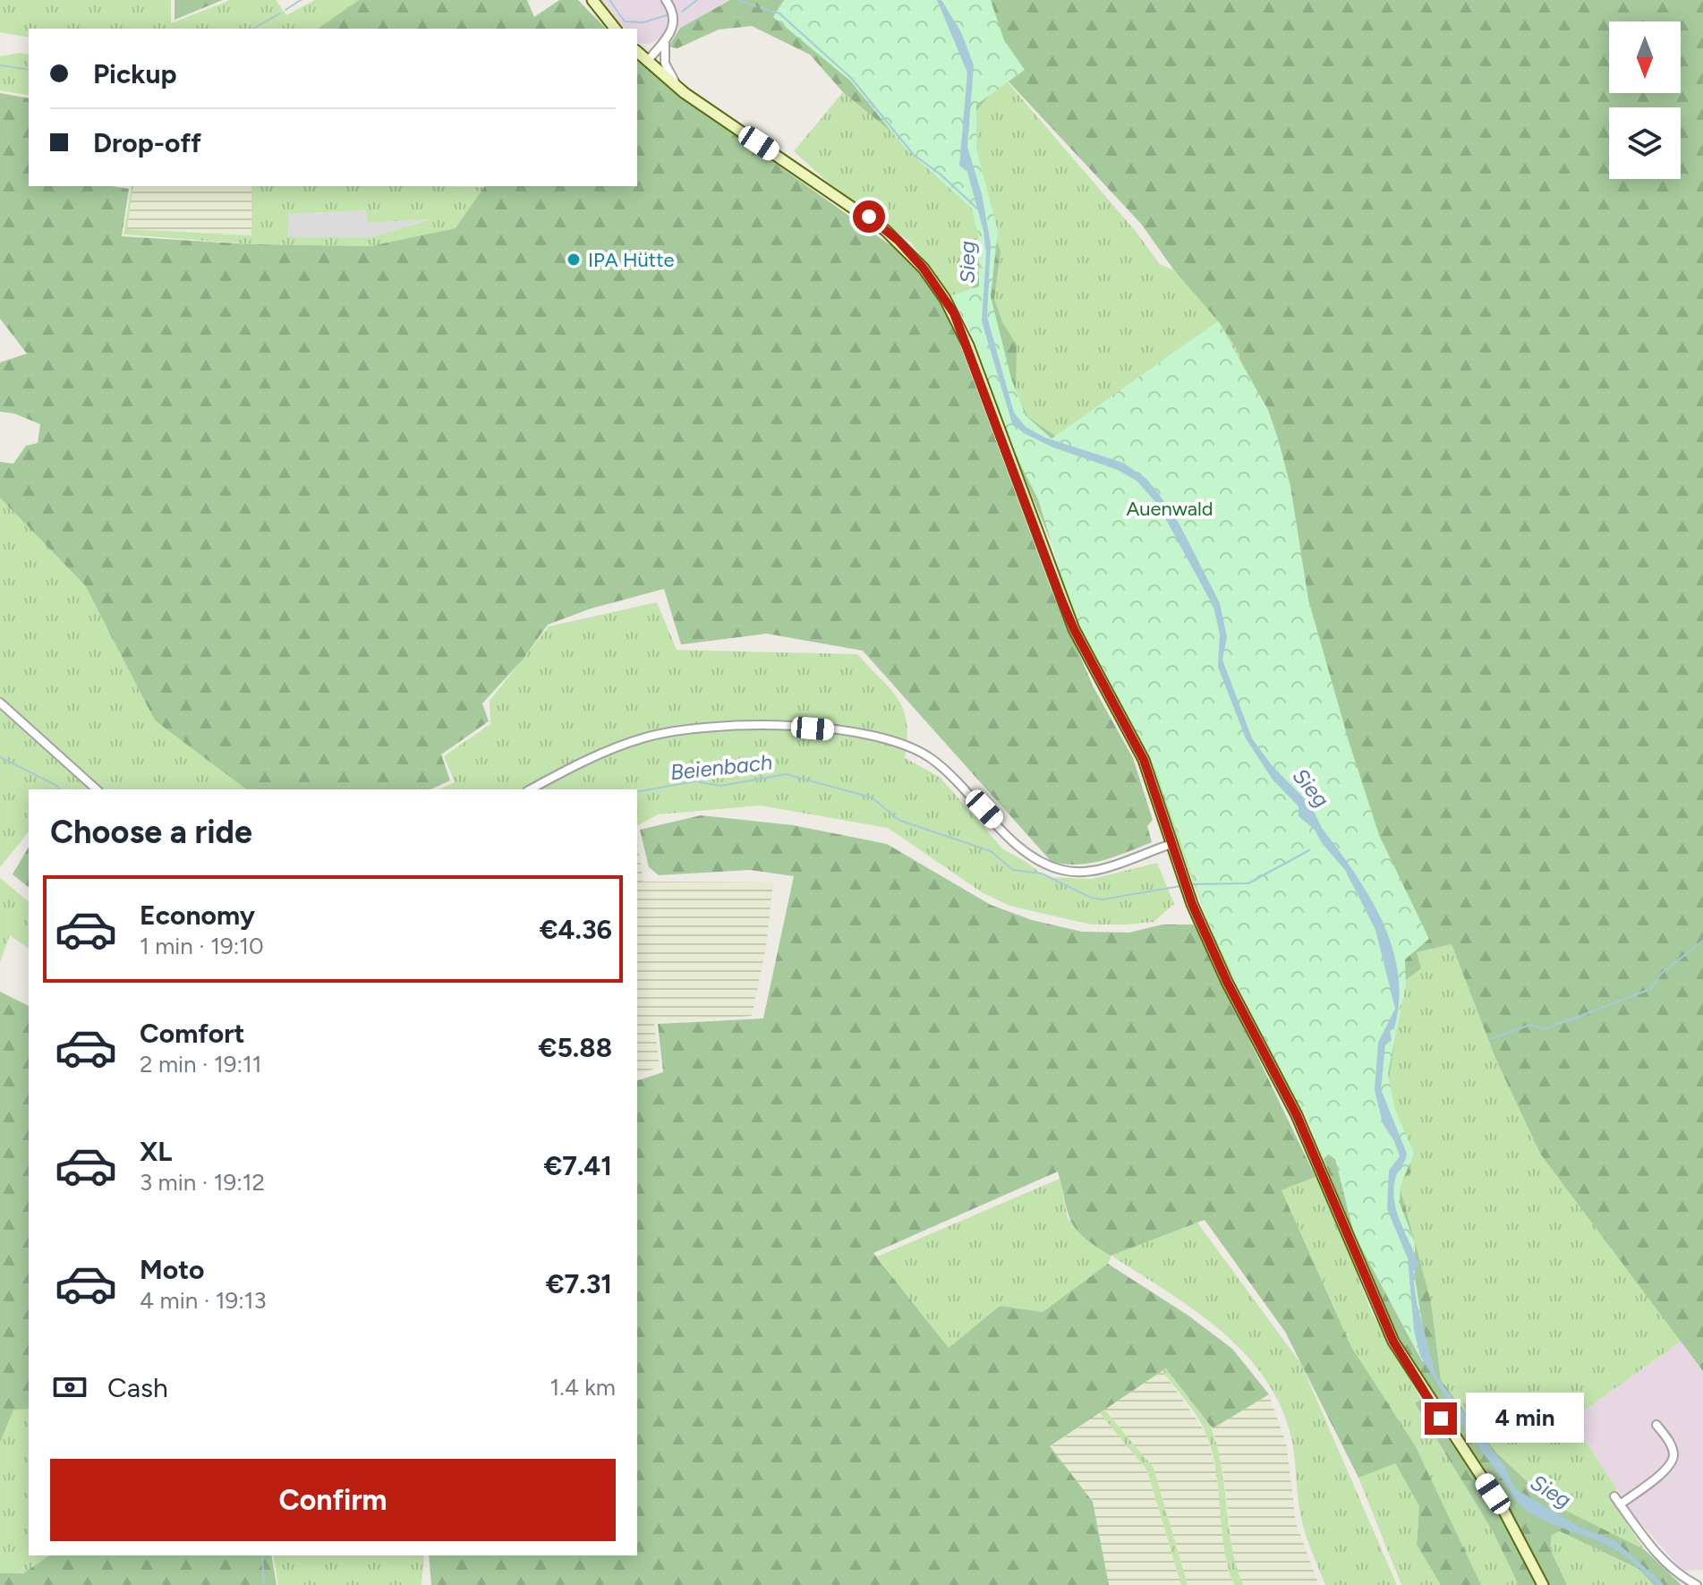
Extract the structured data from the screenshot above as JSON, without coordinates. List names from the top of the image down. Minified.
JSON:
{"water":["Sieg","Beienbach"],"parks":["Auenwald"],"places":["IPA Hütte"],"north":"bottom","page":{"banner":["Pickup","Drop-off"],"heading":"Choose a ride","list":[{"name":"Economy","note":"1 min · 19:10","value":"€4.36"},{"name":"Comfort","note":"2 min · 19:11","value":"€5.88"},{"name":"XL","note":"3 min · 19:12","value":"€7.41"},{"name":"Moto","note":"4 min · 19:13","value":"€7.31"}],"pay":["Cash","1.4 km"],"bubble":"4 min","buttons":"Confirm"}}
